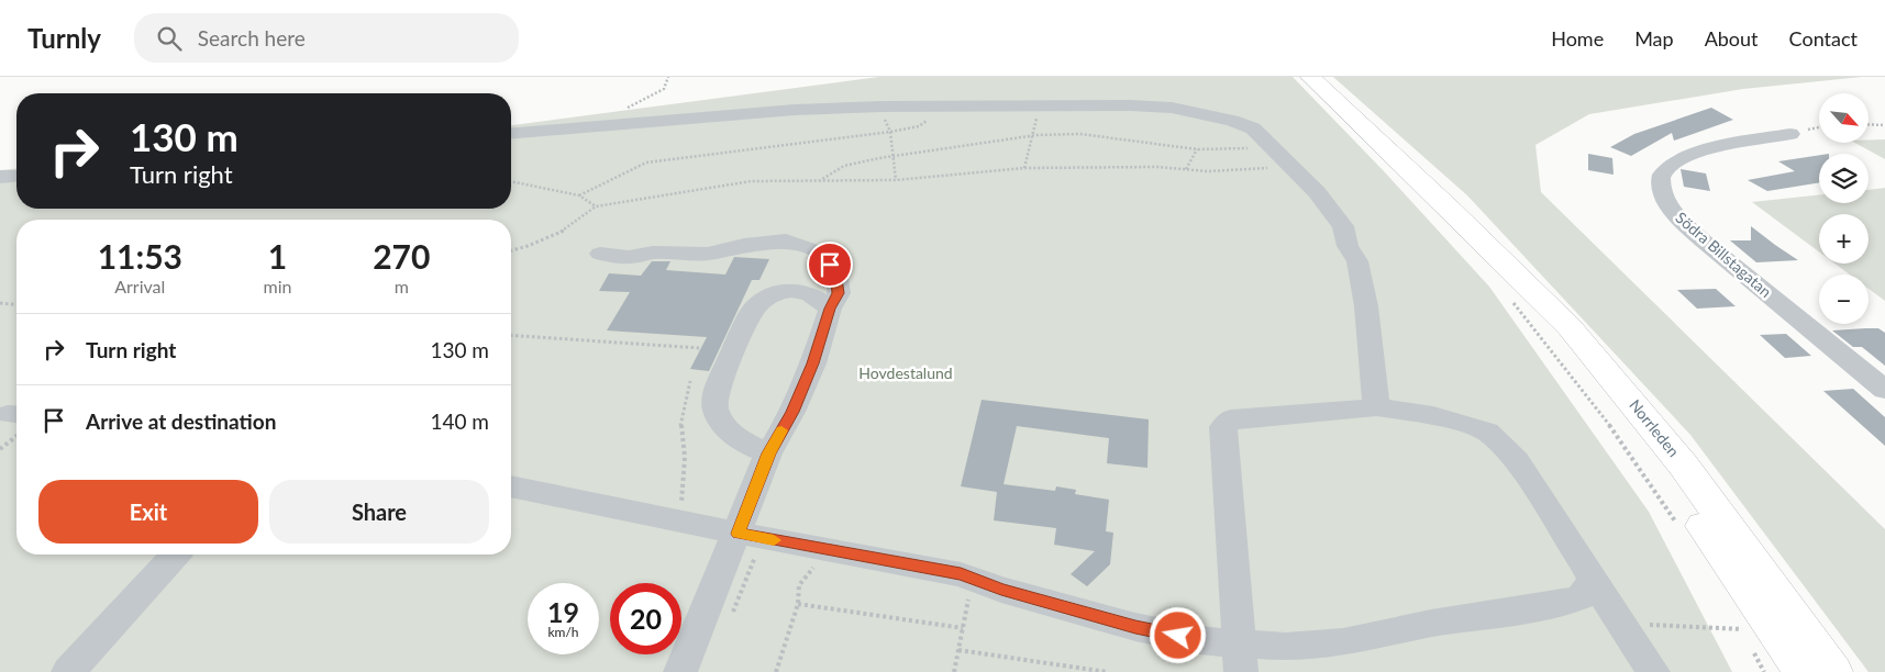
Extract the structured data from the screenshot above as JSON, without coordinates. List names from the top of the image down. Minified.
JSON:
{"streets":{"main road":["Norrleden"],"street":["Södra Billstagatan"]},"parks":["Hovdestalund"],"north":"bottom right","page":{"header":"Turnly","search":"Search here","nav":["Home","Map","About","Contact"],"map_buttons":["+","−"],"turn":["130 m","Turn right"],"eta":["11:53","Arrival","1","min","270","m"],"list":[{"name":"Turn right","value":"130 m"},{"name":"Arrive at destination","value":"140 m"}],"buttons":["Exit","Share"],"speed":"19 km/h","limit":"20"}}
